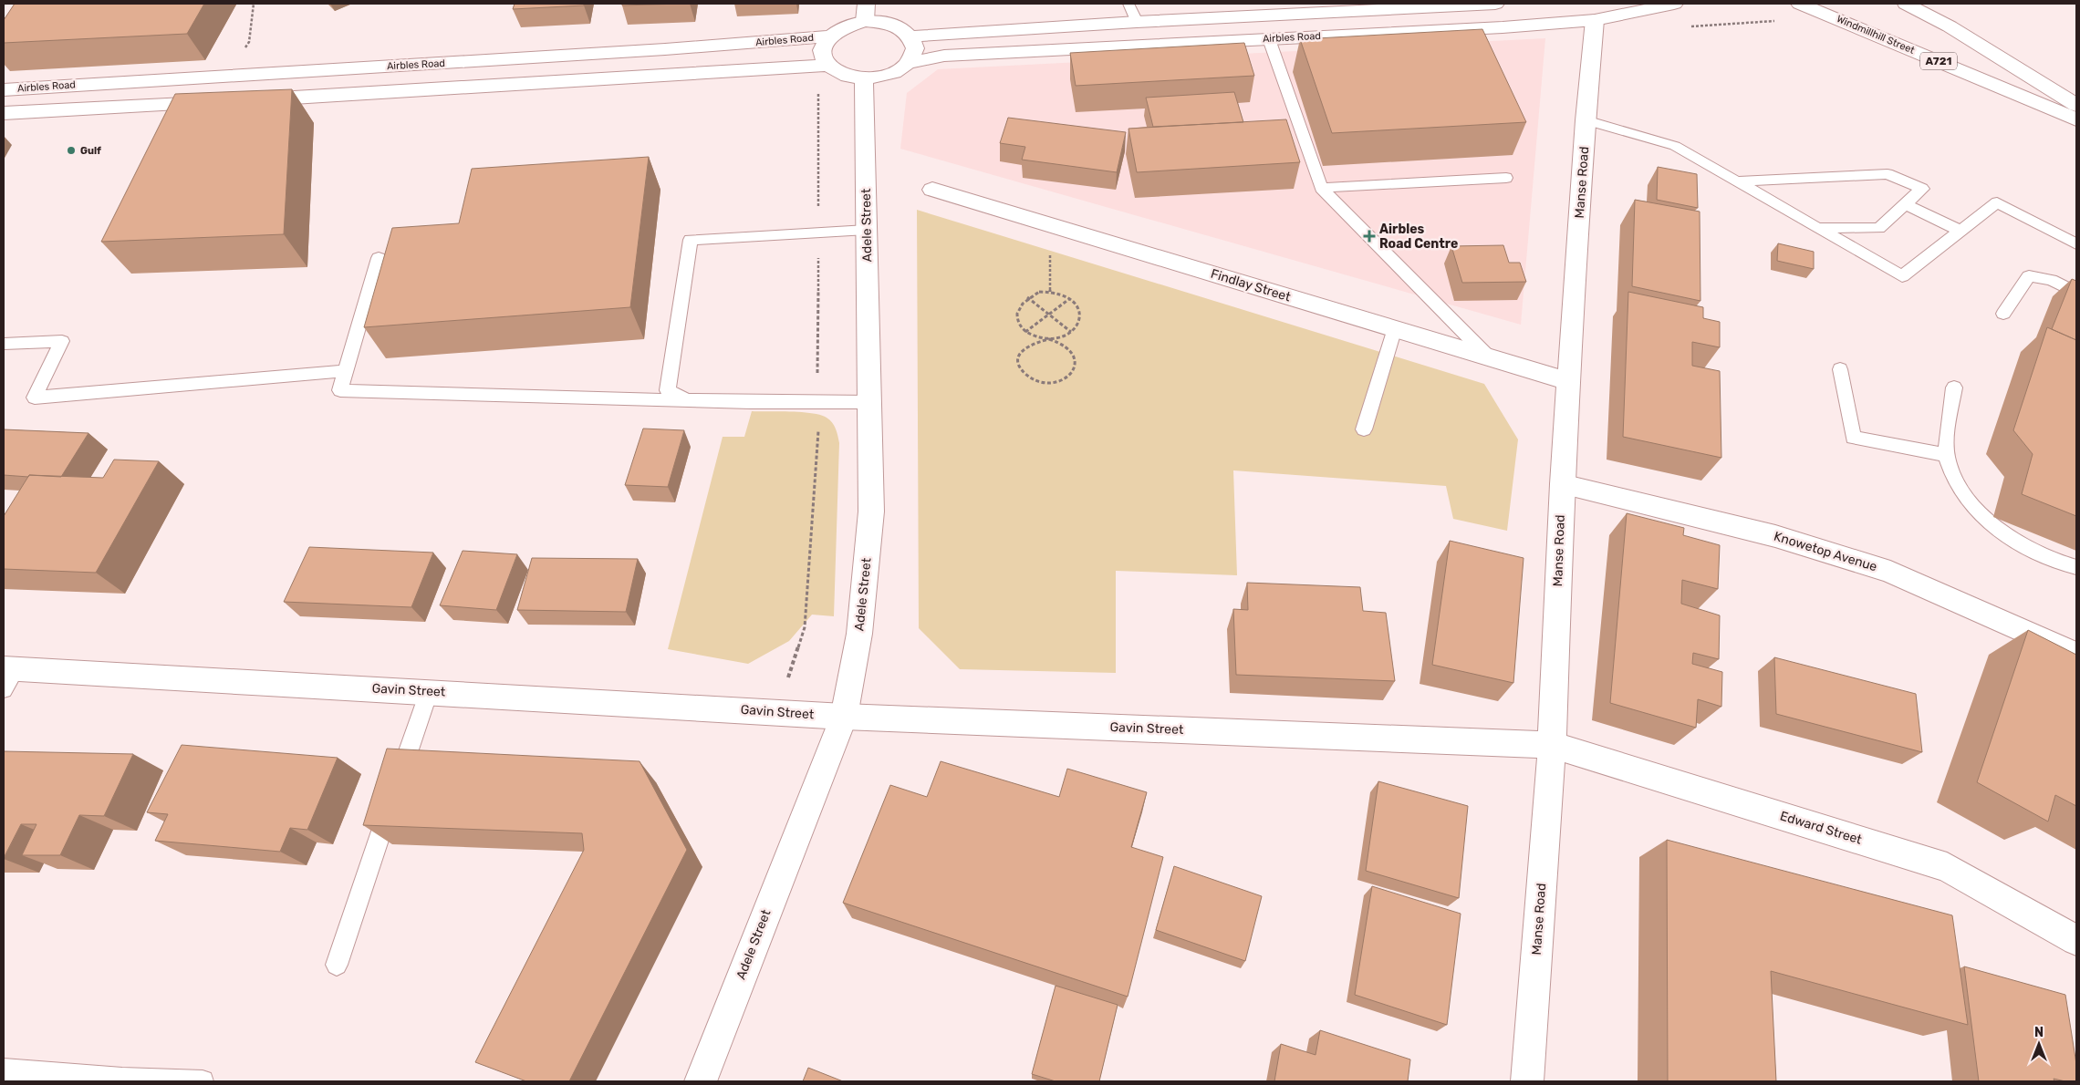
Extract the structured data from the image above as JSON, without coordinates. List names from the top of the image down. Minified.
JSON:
{"streets":{"street":["Windmillhill Street","Airbles Road","A721","Manse Road","Adele Street","Findlay Street","Knowetop Avenue","Gavin Street","Edward Street"]},"crossings":[["Airbles Road","Manse Road"],["Airbles Road","Adele Street"],["Manse Road","Findlay Street"],["Manse Road","Knowetop Avenue"],["Manse Road","Gavin Street"],["Manse Road","Edward Street"],["Adele Street","Gavin Street"],["Gavin Street","Edward Street"]],"places":{"other":["Gulf"],"health":["Airbles Road Centre"]},"north":"top"}
